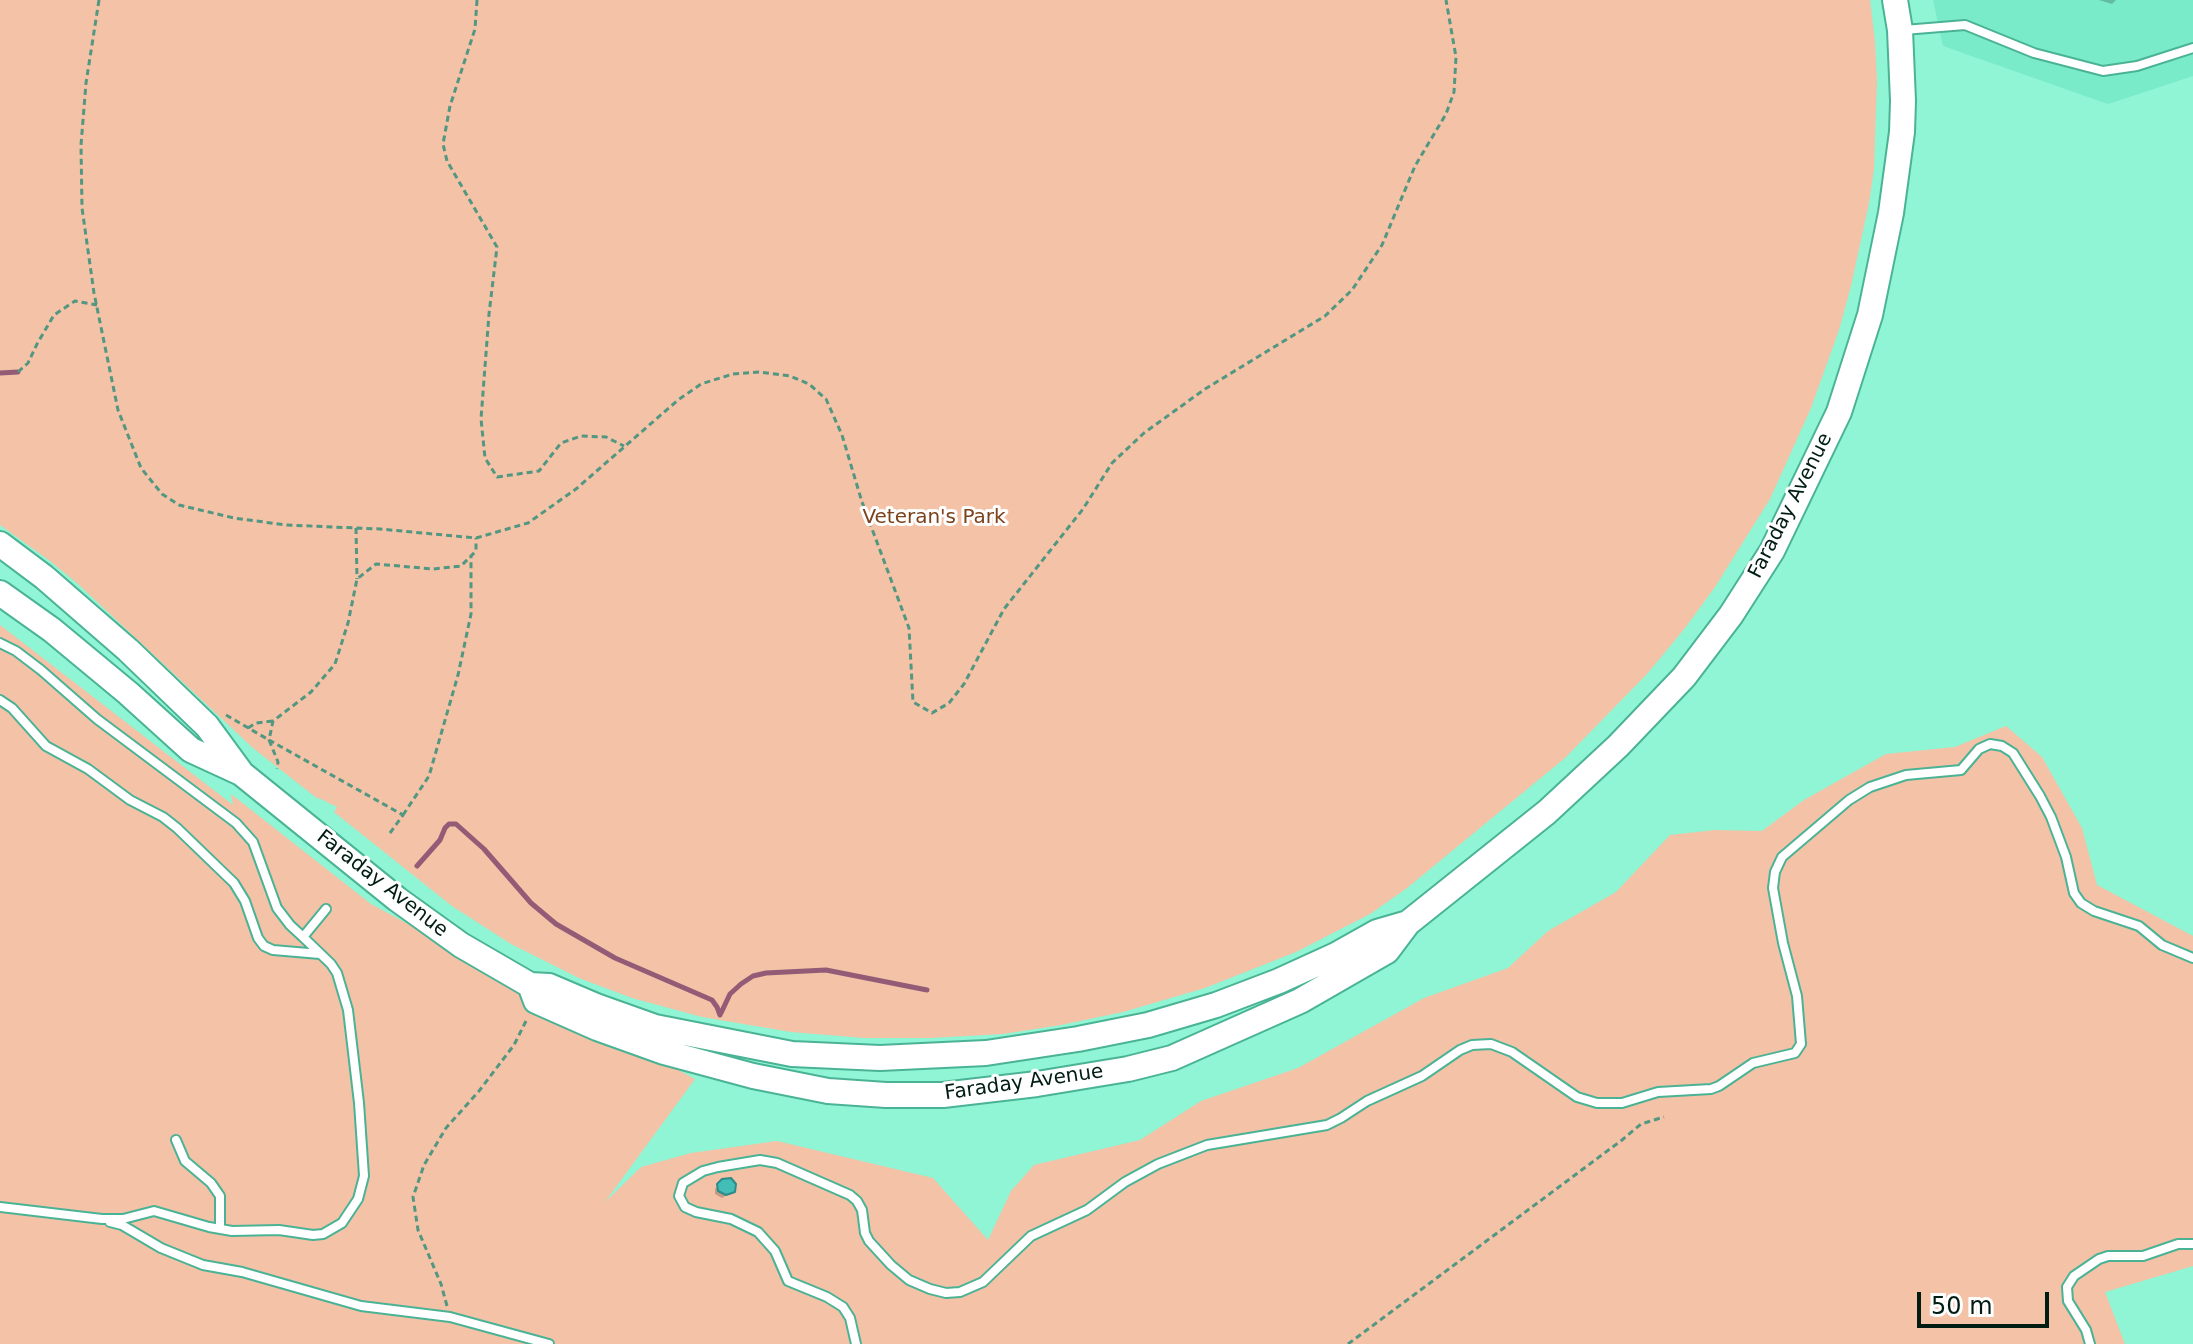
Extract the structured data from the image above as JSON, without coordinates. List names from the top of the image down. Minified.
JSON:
{"streets":{"main road":["Faraday Avenue"]},"parks":["Veteran's Park"],"scale_bar":"50 m"}
